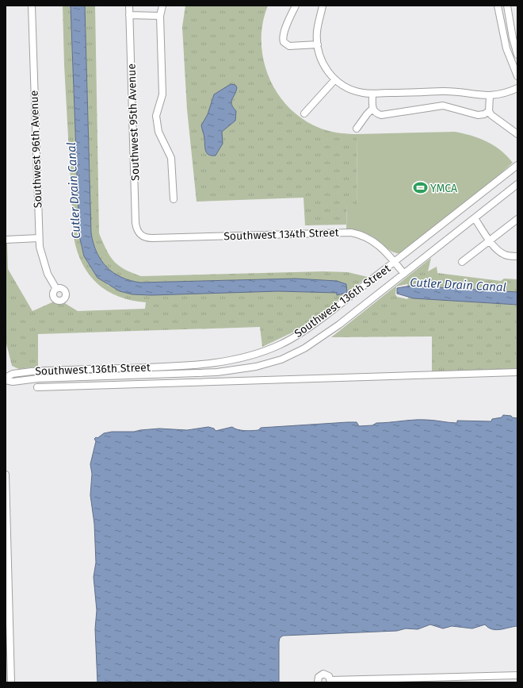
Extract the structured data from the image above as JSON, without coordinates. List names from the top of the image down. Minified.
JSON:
{"streets":{"street":["Southwest 95th Avenue","Southwest 96th Avenue","Southwest 134th Street","Southwest 136th Street"]},"crossings":[["Southwest 95th Avenue","Southwest 134th Street"],["Southwest 134th Street","Southwest 136th Street"]],"water":["Cutler Drain Canal"],"places":{"sports":["YMCA"]}}
